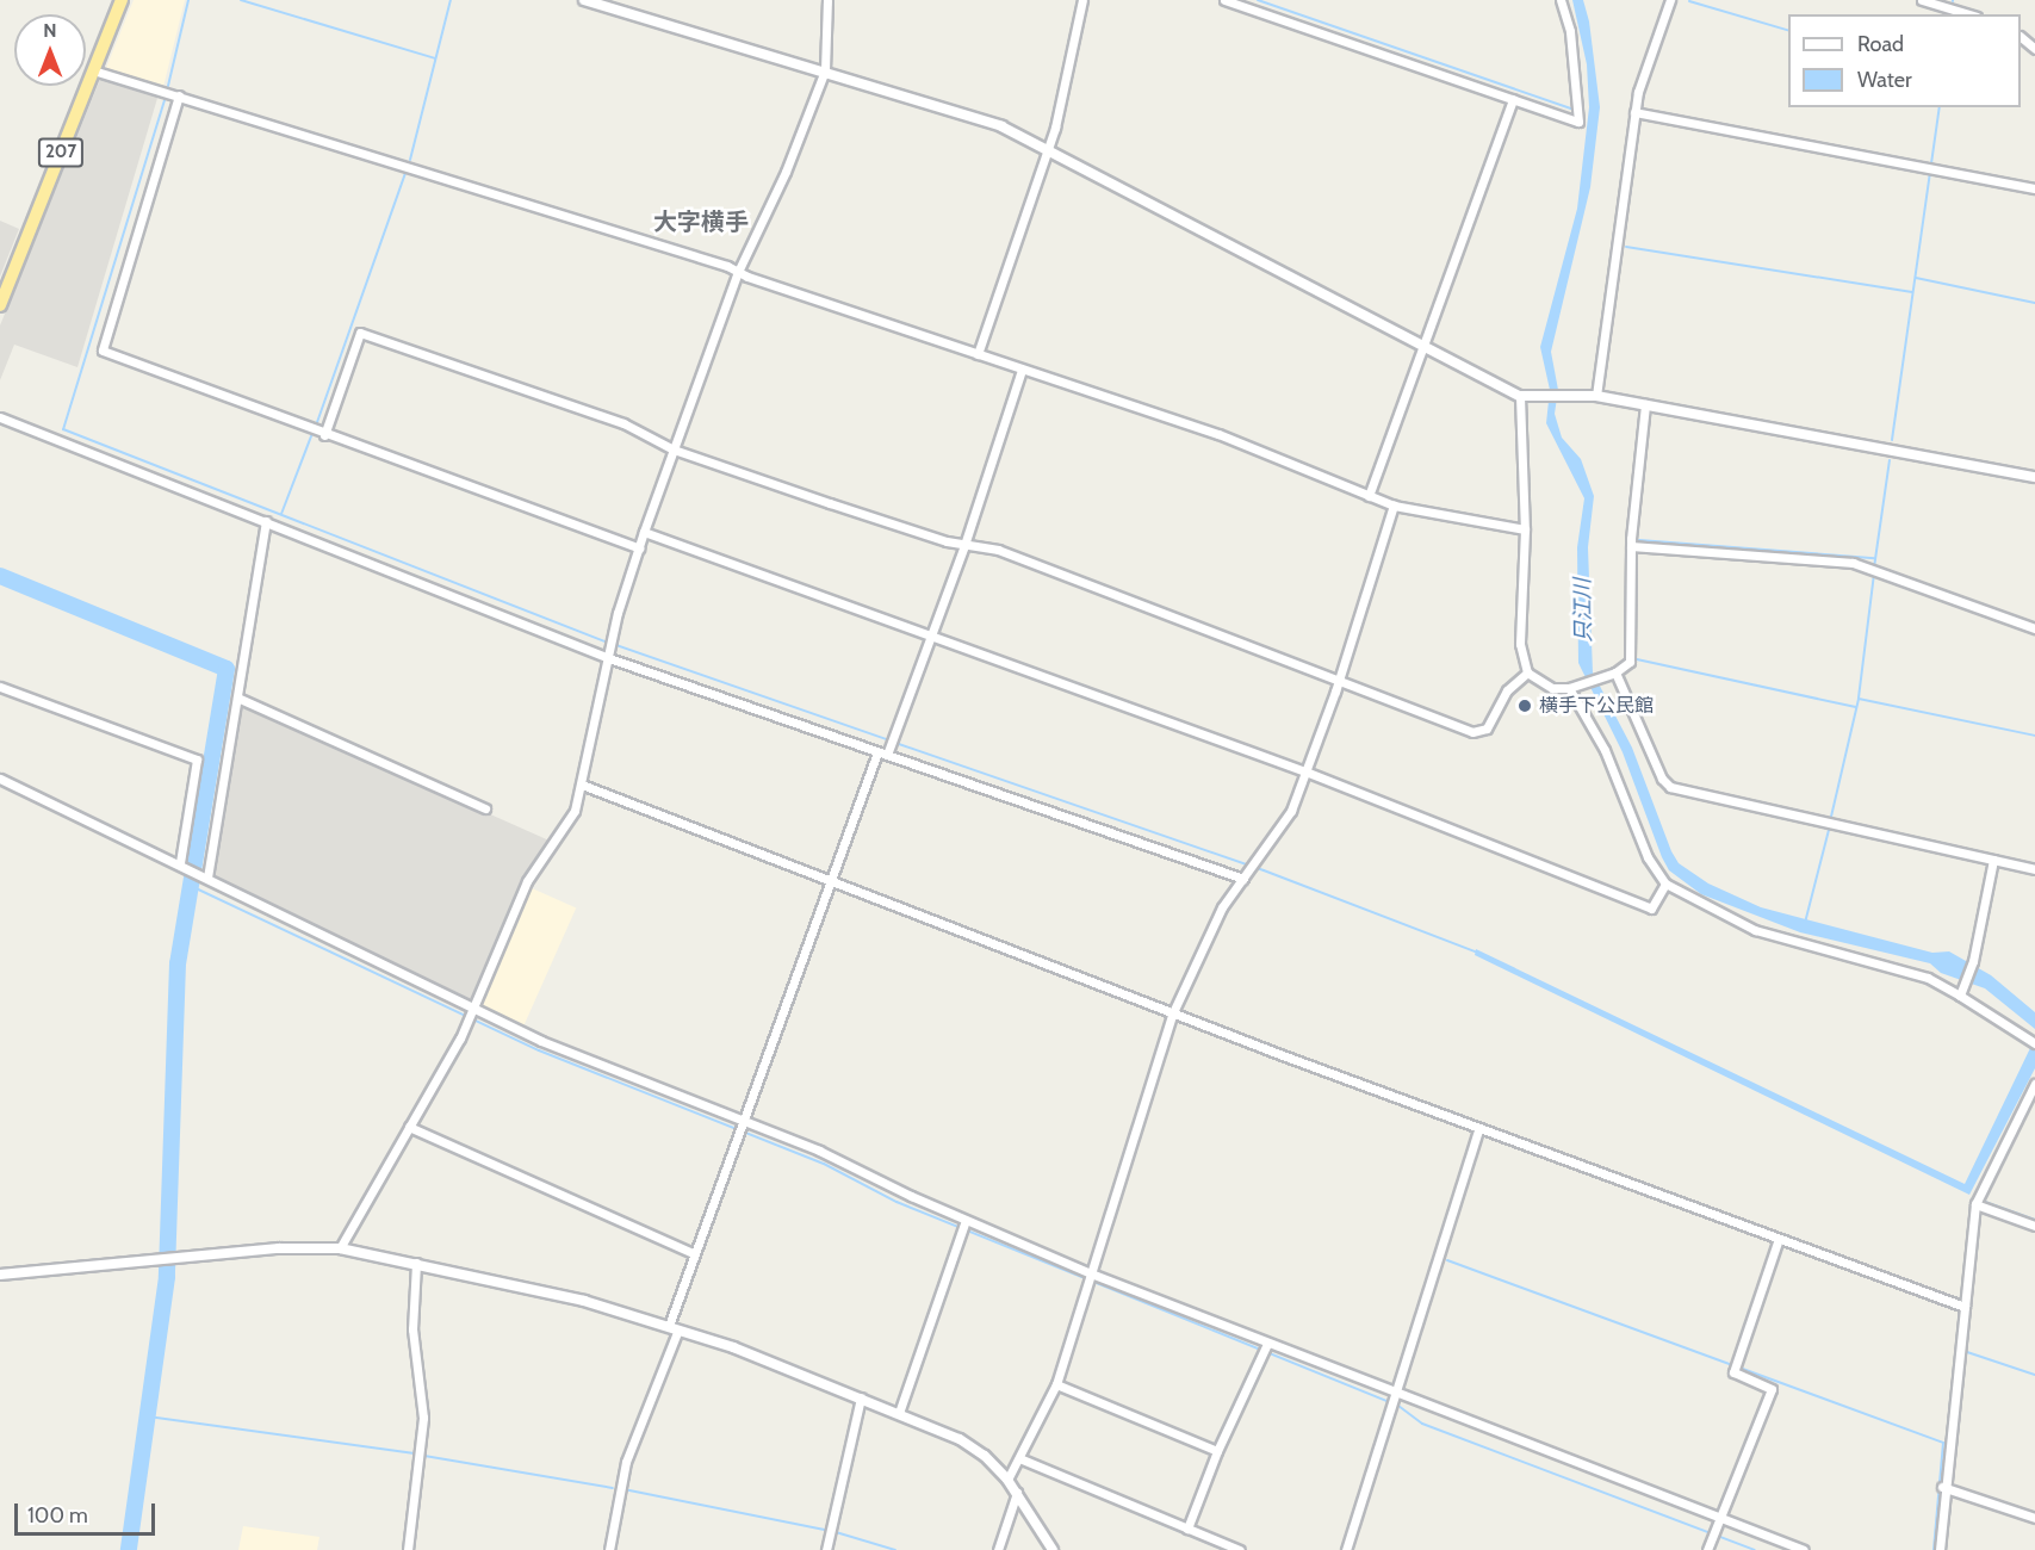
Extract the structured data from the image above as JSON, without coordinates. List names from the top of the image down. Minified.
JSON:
{"streets":{"highway":["207"]},"districts":["大字横手"],"water":["只江川"],"places":["横手下公民館"],"legend":["Road","Water"],"scale_bar":"100 m","north":"top"}
